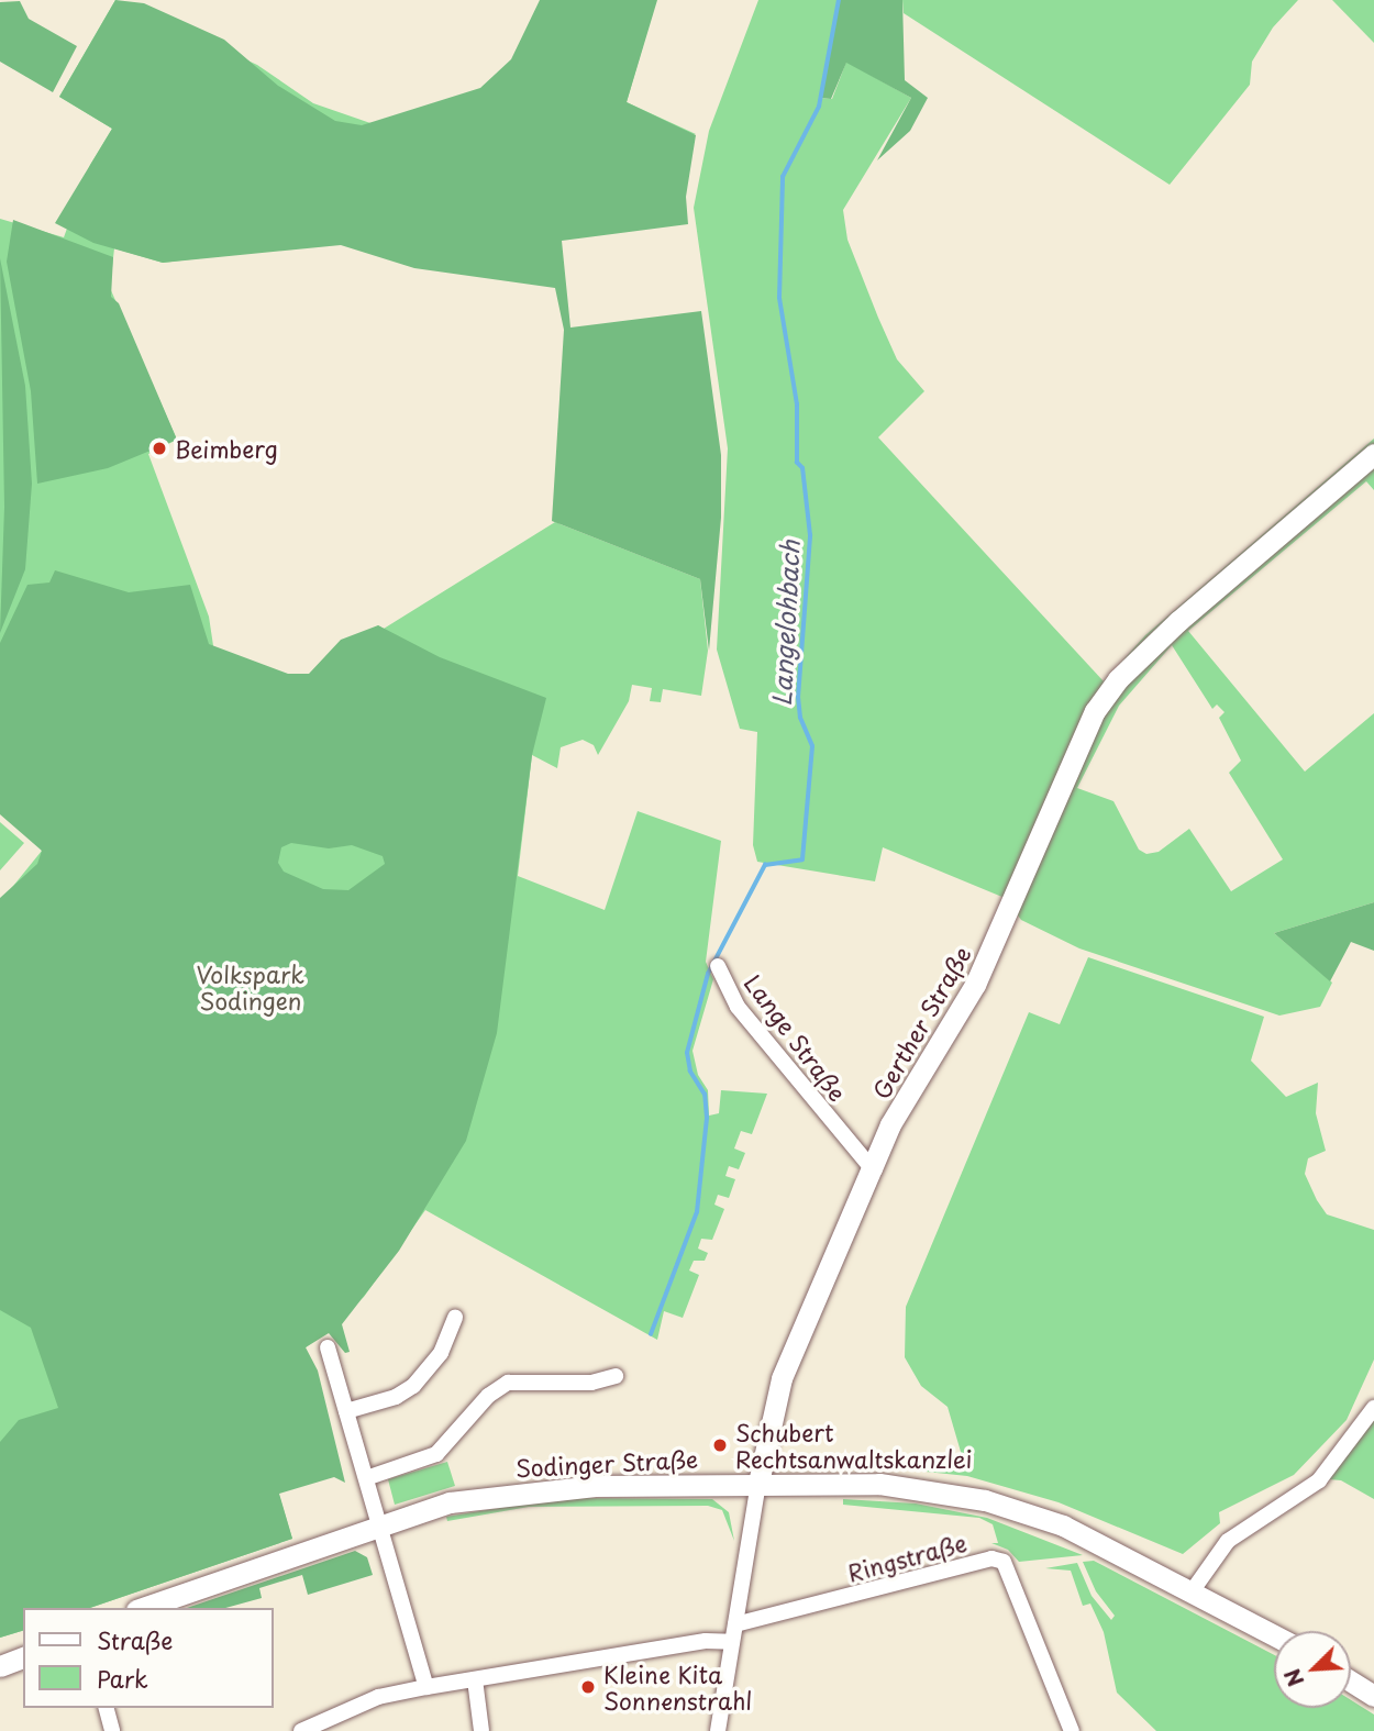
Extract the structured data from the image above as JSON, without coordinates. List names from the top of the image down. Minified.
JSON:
{"streets":{"main road":["Gerther Straße","Sodinger Straße"],"street":["Lange Straße","Ringstraße"]},"crossings":[["Gerther Straße","Lange Straße"],["Gerther Straße","Sodinger Straße"],["Gerther Straße","Ringstraße"]],"water":["Langelohbach"],"parks":["Volkspark Sodingen"],"places":["Beimberg","Schubert Rechtsanwaltskanzlei","Kleine Kita Sonnenstrahl"],"legend":["Straße","Park"],"north":"bottom left"}
